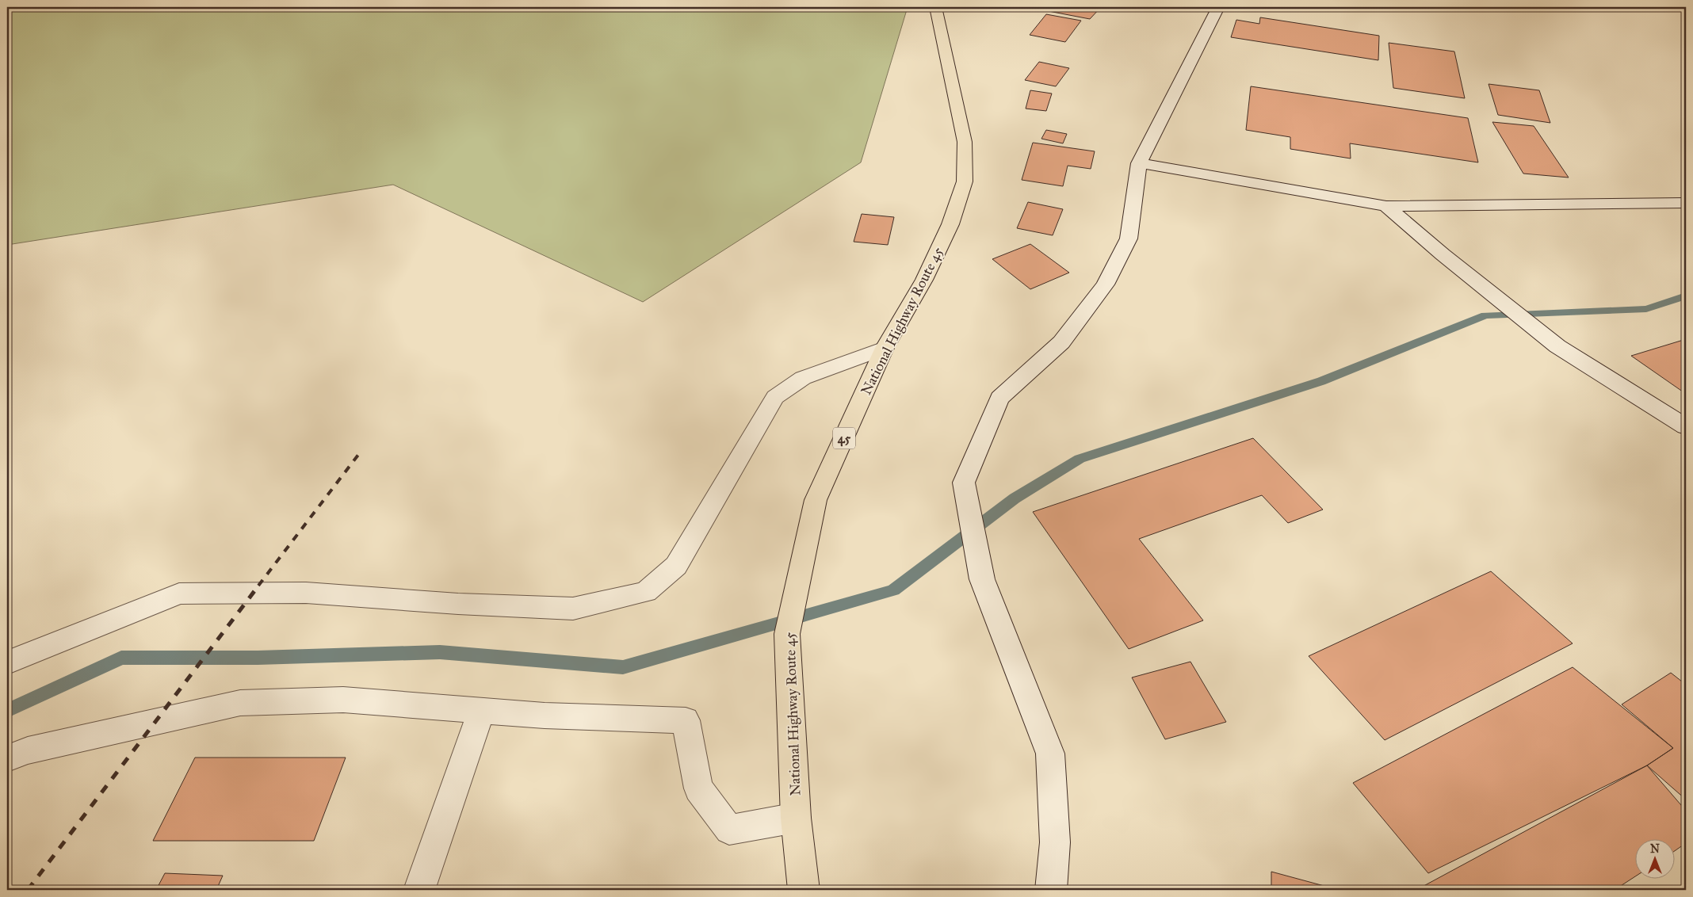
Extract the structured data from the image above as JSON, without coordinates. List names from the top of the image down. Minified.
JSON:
{"streets":{"highway":["National Highway Route 45","45"]},"north":"top"}
